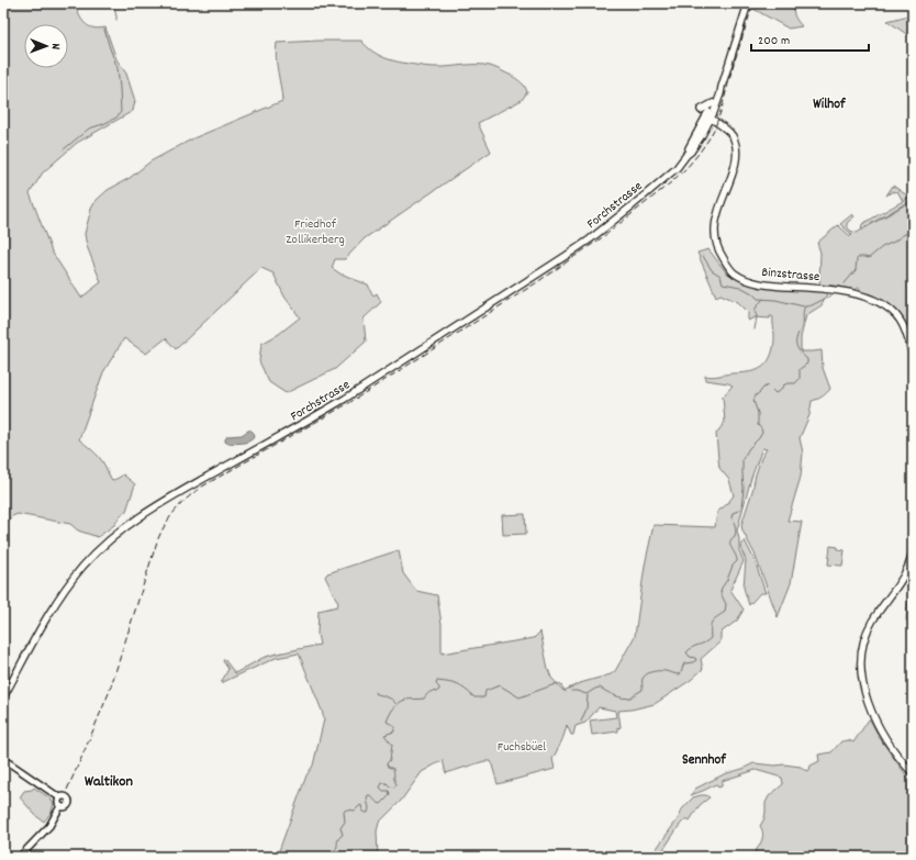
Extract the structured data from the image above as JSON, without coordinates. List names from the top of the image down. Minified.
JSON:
{"streets":{"main road":["Forchstrasse","Binzstrasse"]},"crossings":[["Forchstrasse","Binzstrasse"]],"districts":["Wilhof","Sennhof","Waltikon"],"parks":["Friedhof Zollikerberg","Fuchsbüel"],"scale_bar":"200 m","north":"right"}
